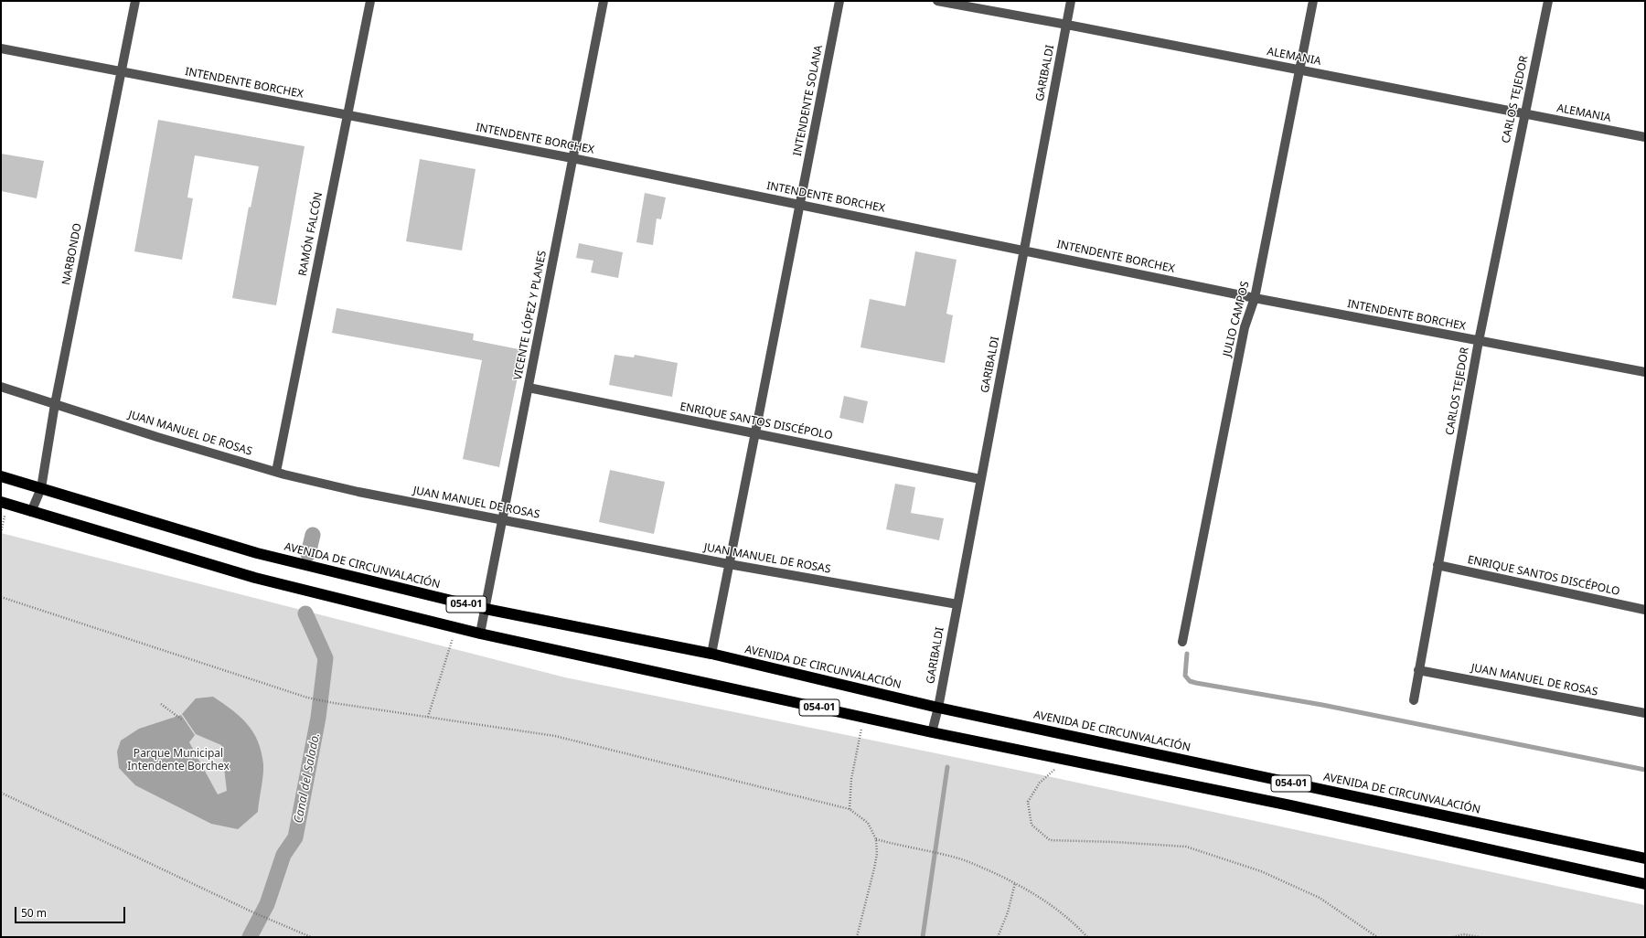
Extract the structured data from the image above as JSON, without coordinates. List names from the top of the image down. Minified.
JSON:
{"streets":{"highway":["AVENIDA DE CIRCUNVALACIÓN","054-01"],"street":["ALEMANIA","GARIBALDI","INTENDENTE BORCHEX","CARLOS TEJEDOR","INTENDENTE SOLANA","RAMÓN FALCÓN","NARBONDO","VICENTE LÓPEZ Y PLANES","JULIO CAMPOS","ENRIQUE SANTOS DISCÉPOLO","JUAN MANUEL DE ROSAS"]},"crossings":[["ALEMANIA","GARIBALDI"],["ALEMANIA","CARLOS TEJEDOR"],["ALEMANIA","JULIO CAMPOS"],["GARIBALDI","INTENDENTE BORCHEX"],["GARIBALDI","ENRIQUE SANTOS DISCÉPOLO"],["GARIBALDI","JUAN MANUEL DE ROSAS"],["GARIBALDI","AVENIDA DE CIRCUNVALACIÓN"],["GARIBALDI","054-01"],["INTENDENTE BORCHEX","CARLOS TEJEDOR"],["INTENDENTE BORCHEX","INTENDENTE SOLANA"],["INTENDENTE BORCHEX","RAMÓN FALCÓN"],["INTENDENTE BORCHEX","NARBONDO"],["INTENDENTE BORCHEX","VICENTE LÓPEZ Y PLANES"],["INTENDENTE BORCHEX","JULIO CAMPOS"],["CARLOS TEJEDOR","ENRIQUE SANTOS DISCÉPOLO"],["CARLOS TEJEDOR","JUAN MANUEL DE ROSAS"],["INTENDENTE SOLANA","ENRIQUE SANTOS DISCÉPOLO"],["INTENDENTE SOLANA","JUAN MANUEL DE ROSAS"],["INTENDENTE SOLANA","AVENIDA DE CIRCUNVALACIÓN"],["RAMÓN FALCÓN","JUAN MANUEL DE ROSAS"],["NARBONDO","JUAN MANUEL DE ROSAS"],["NARBONDO","AVENIDA DE CIRCUNVALACIÓN"],["NARBONDO","054-01"],["VICENTE LÓPEZ Y PLANES","ENRIQUE SANTOS DISCÉPOLO"],["VICENTE LÓPEZ Y PLANES","JUAN MANUEL DE ROSAS"],["VICENTE LÓPEZ Y PLANES","AVENIDA DE CIRCUNVALACIÓN"],["VICENTE LÓPEZ Y PLANES","054-01"]],"water":["Canal del Salado."],"parks":["Parque Municipal Intendente Borchex"],"scale_bar":"50 m"}
